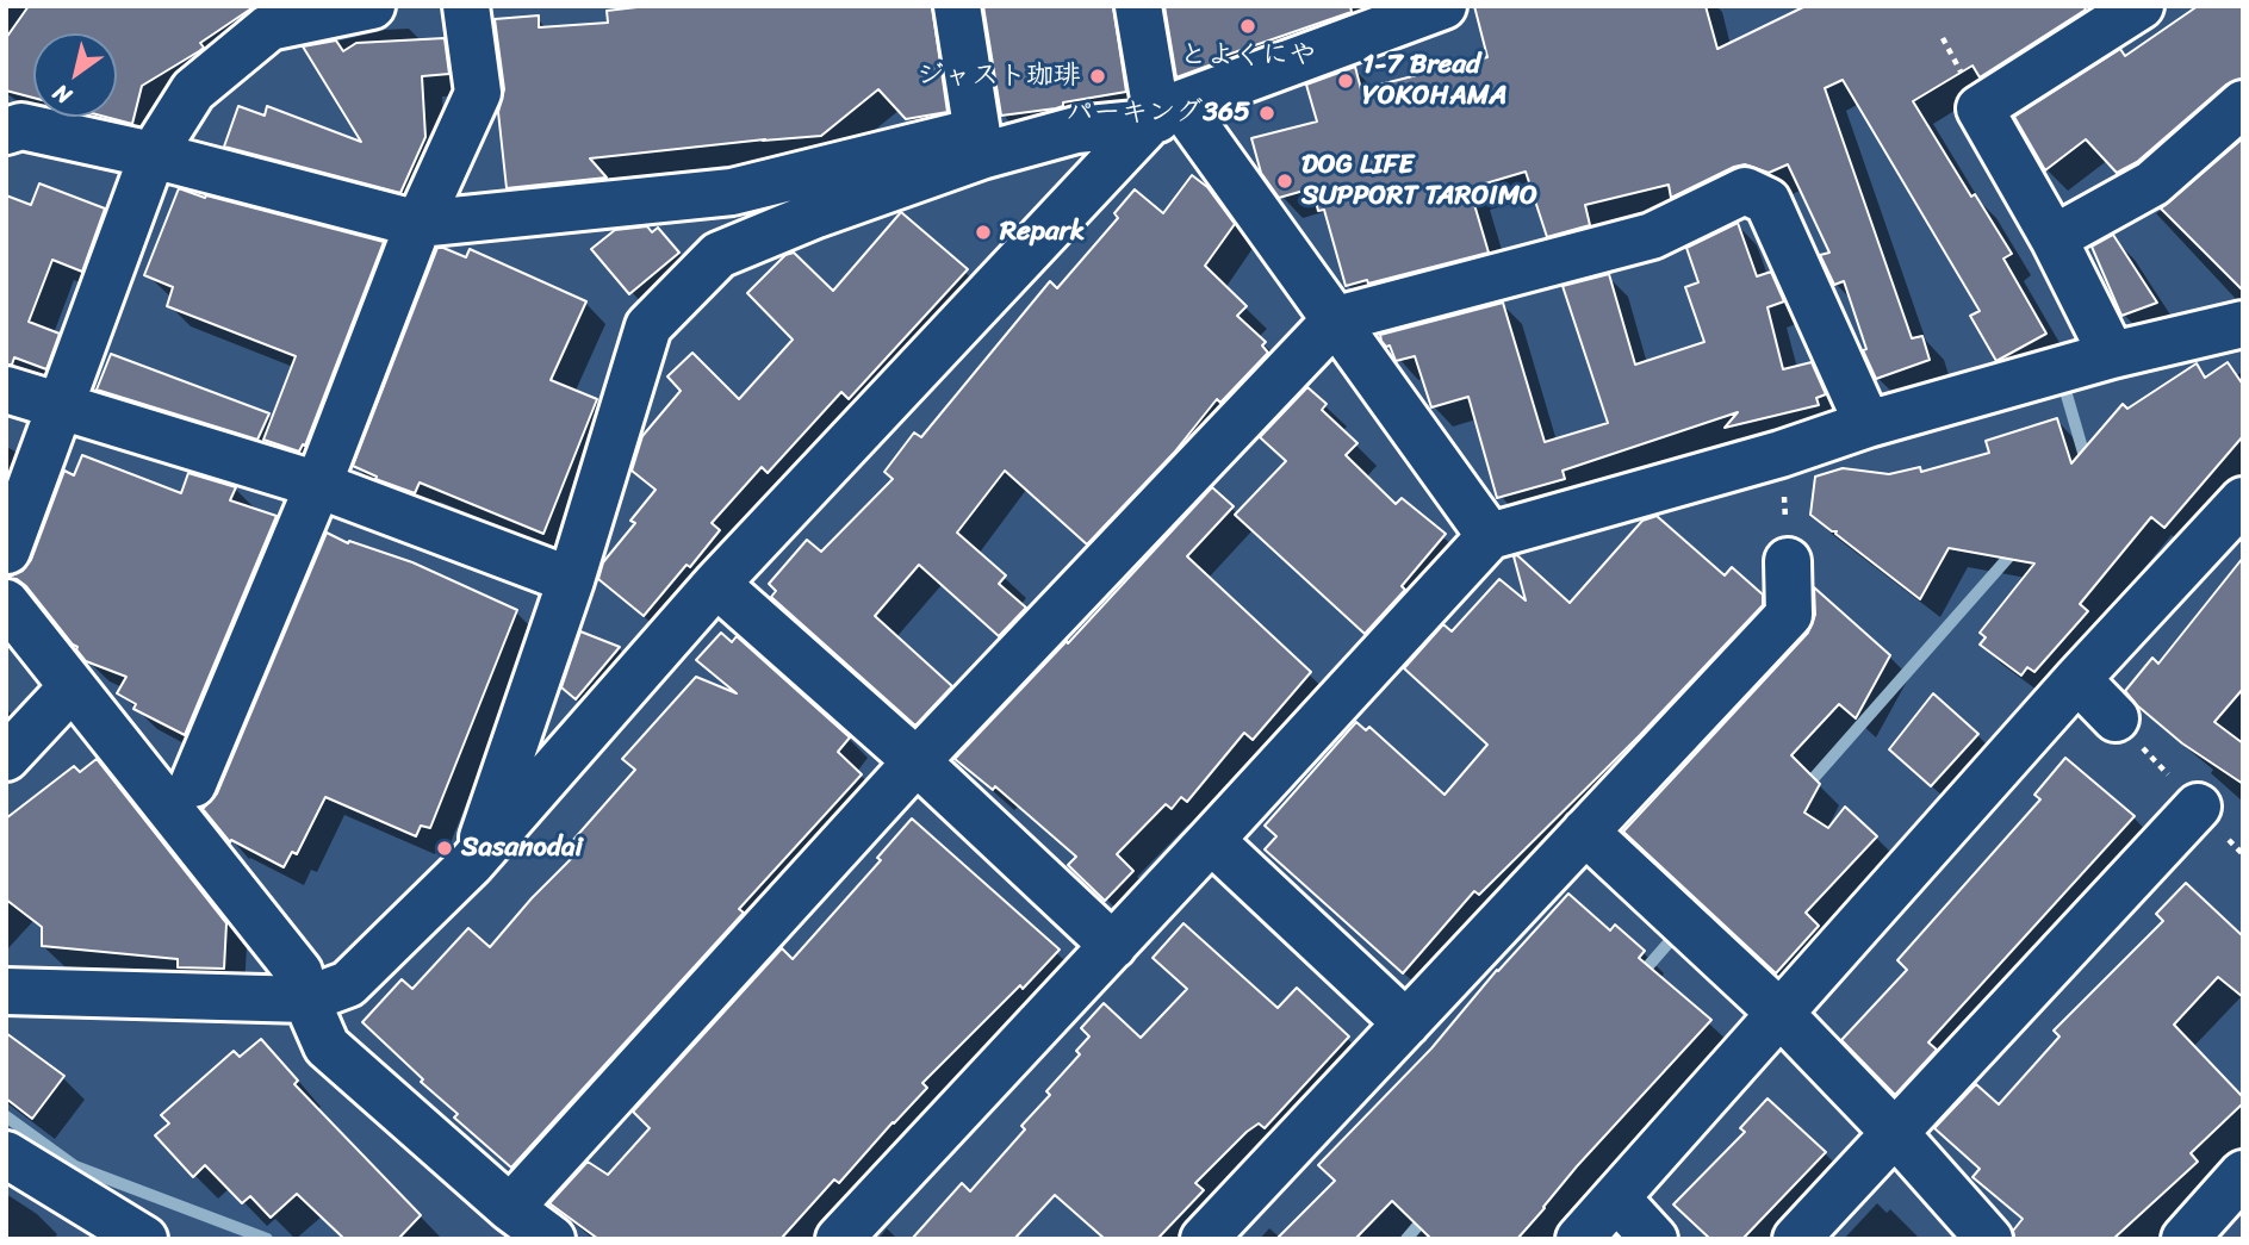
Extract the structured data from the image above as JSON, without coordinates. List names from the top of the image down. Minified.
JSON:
{"places":["とよくにや","ジャスト珈琲","1-7 Bread YOKOHAMA","パーキング365","DOG LIFE SUPPORT TAROIMO","Repark","Sasanodai"],"north":"bottom left"}
